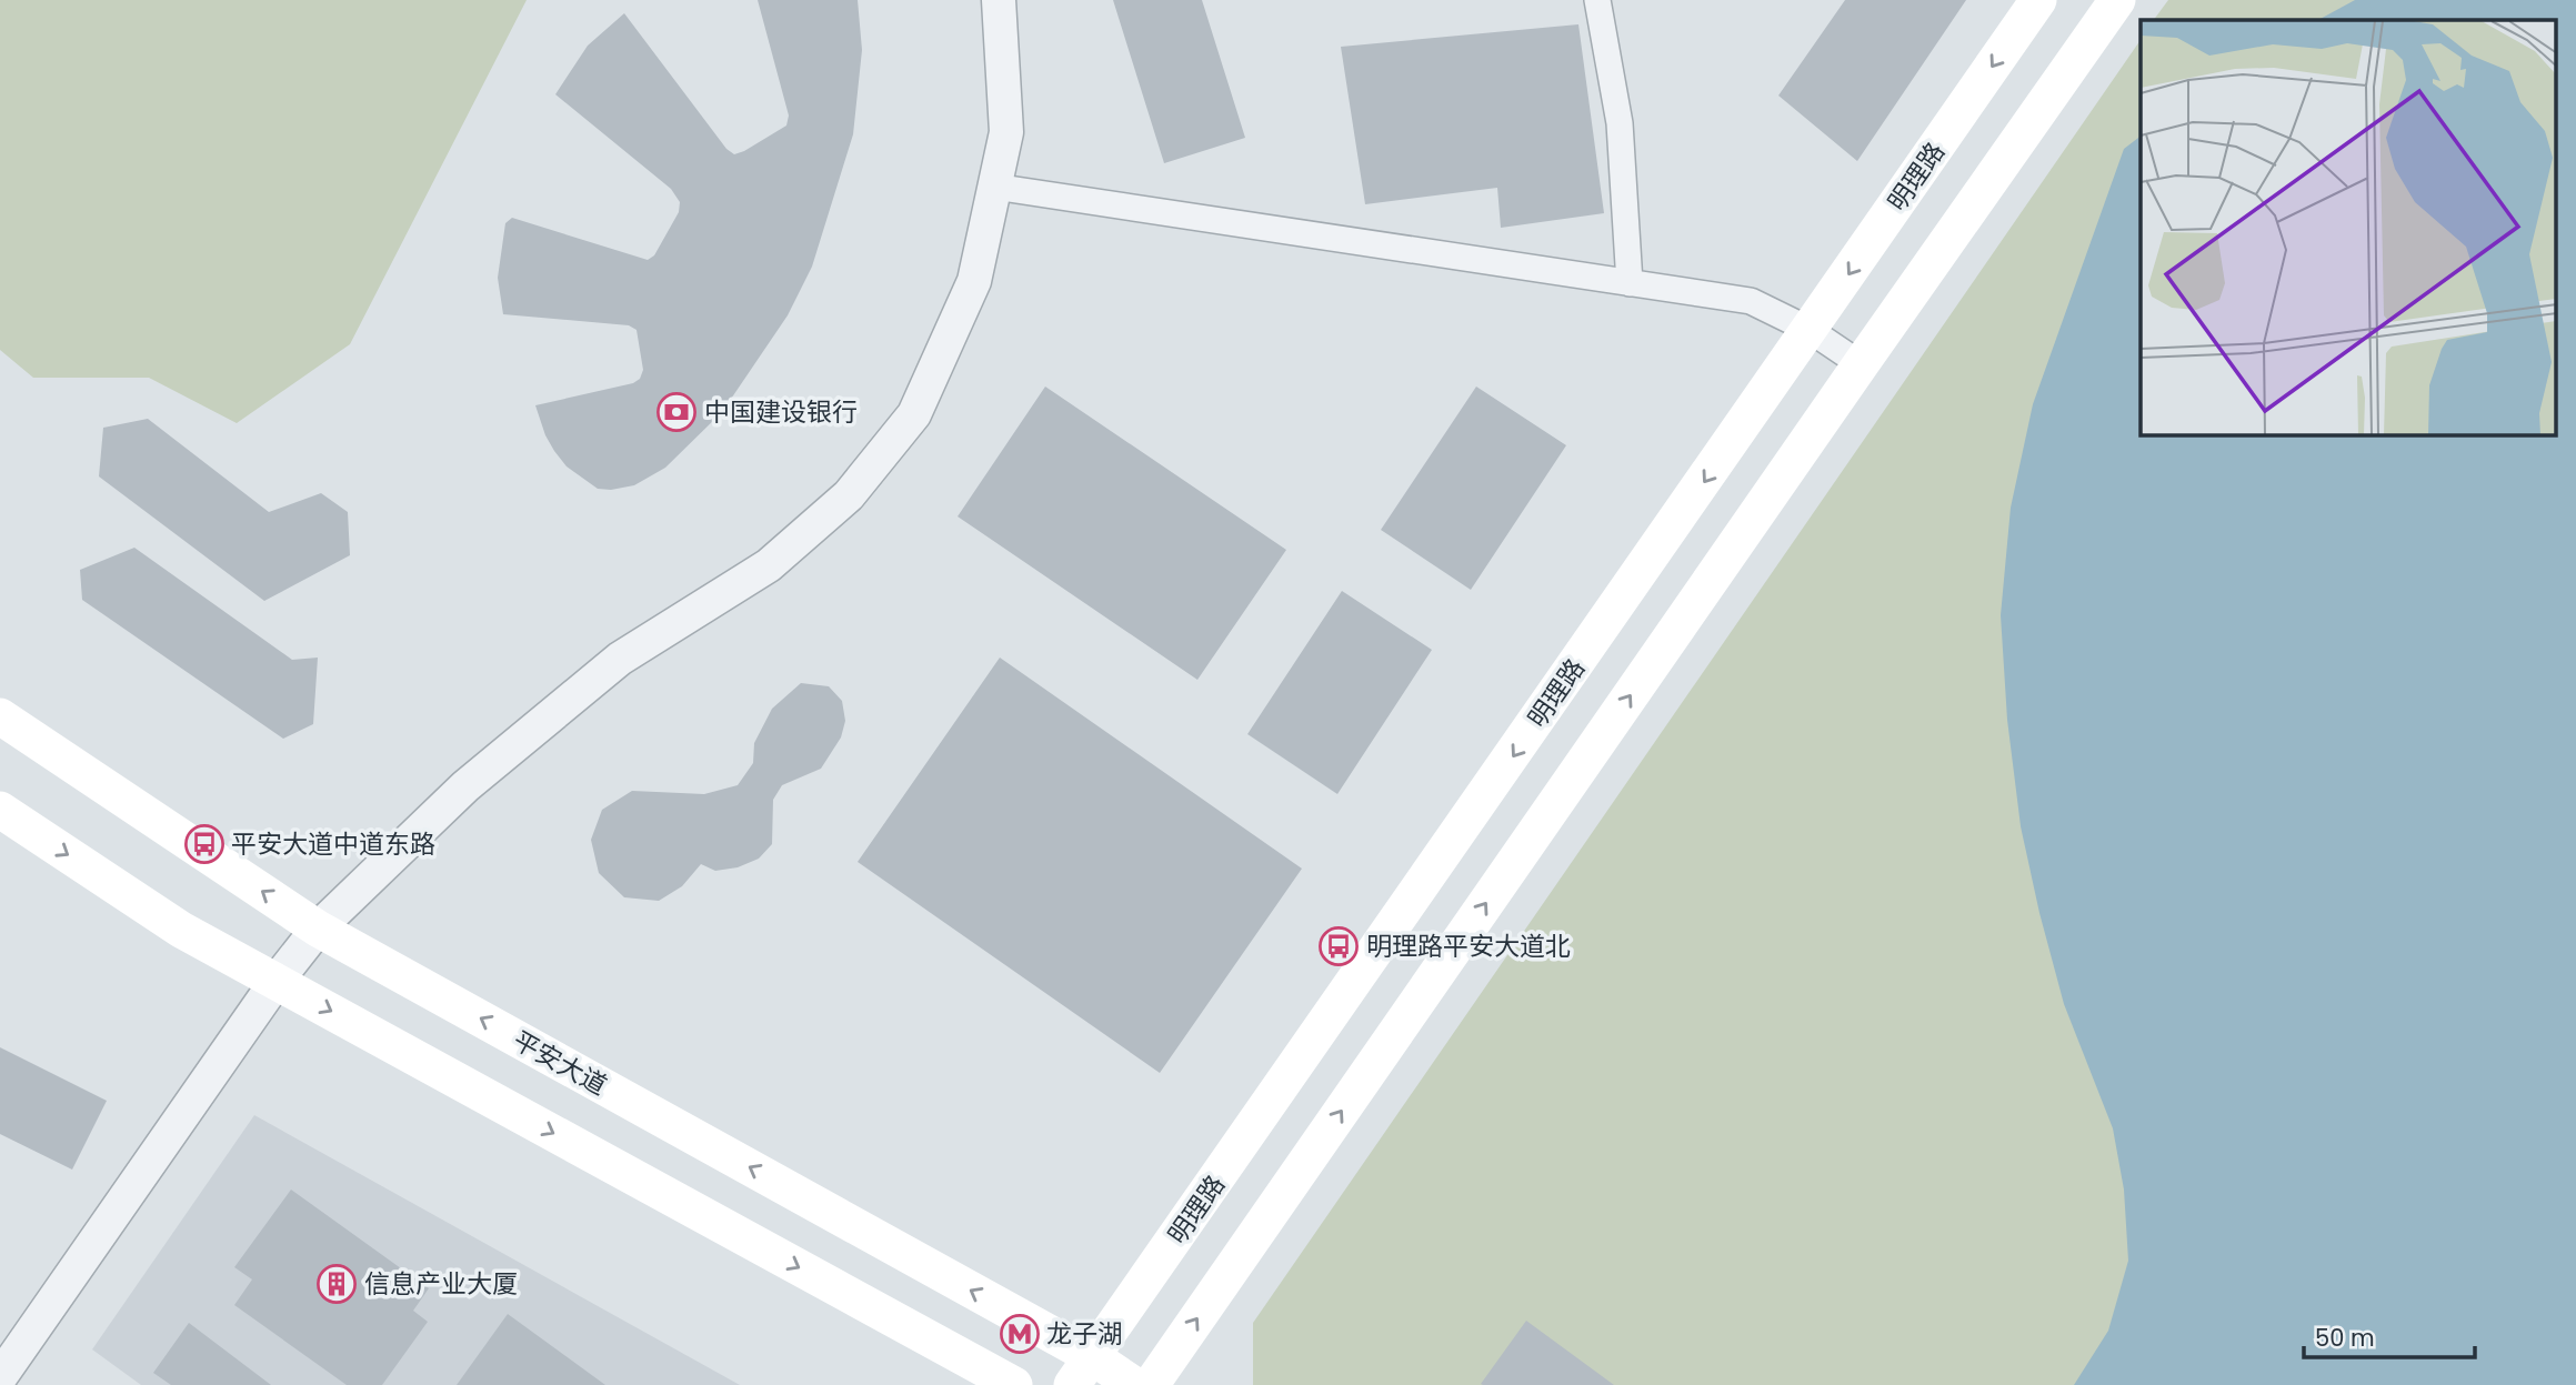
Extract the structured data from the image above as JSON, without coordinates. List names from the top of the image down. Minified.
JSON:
{"streets":{"main road":["明理路","平安大道"]},"crossings":[["明理路","平安大道"]],"places":{"bank":["中国建设银行"],"bus stop":["平安大道中道东路","明理路平安大道北"],"building":["信息产业大厦"],"metro station":["龙子湖"]},"scale_bar":"50 m"}
